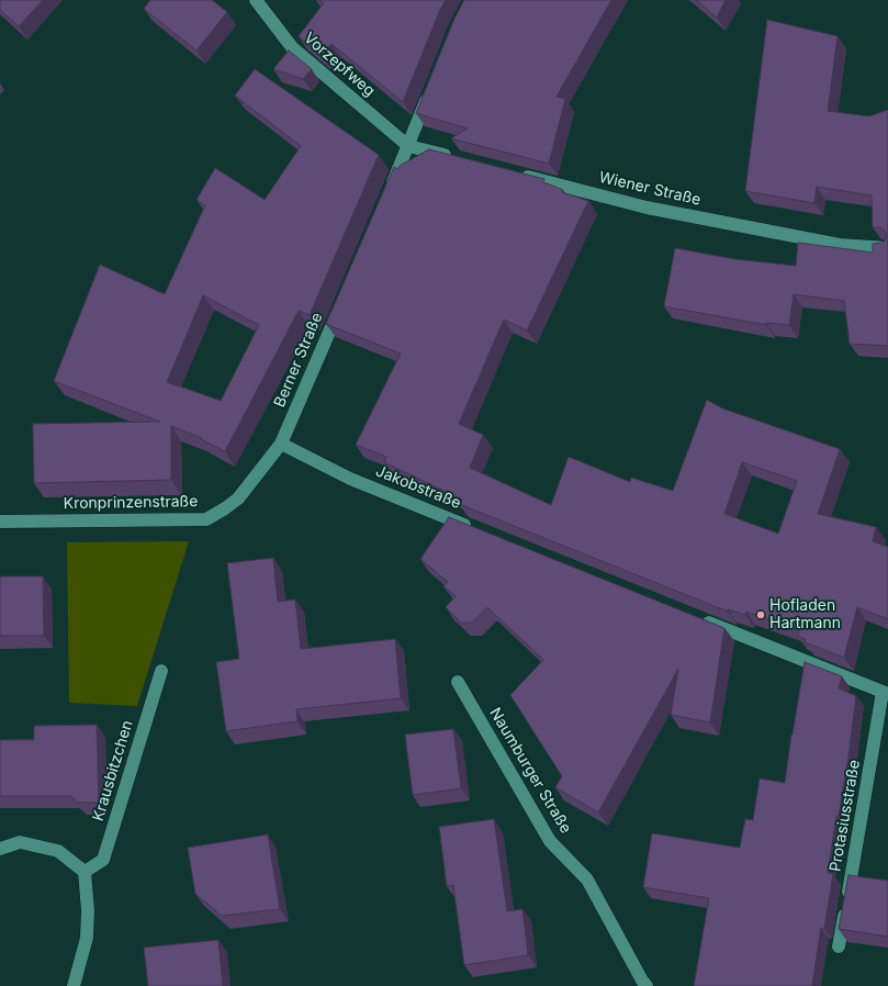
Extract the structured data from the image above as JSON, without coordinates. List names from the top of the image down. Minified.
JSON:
{"streets":{"street":["Vorzepfweg","Wiener Straße","Berner Straße","Jakobstraße","Kronprinzenstraße","Krausbitzchen","Naumburger Straße","Protasiusstraße"]},"crossings":[["Berner Straße","Jakobstraße"],["Berner Straße","Kronprinzenstraße"],["Jakobstraße","Kronprinzenstraße"]],"places":["Hofladen Hartmann"]}
